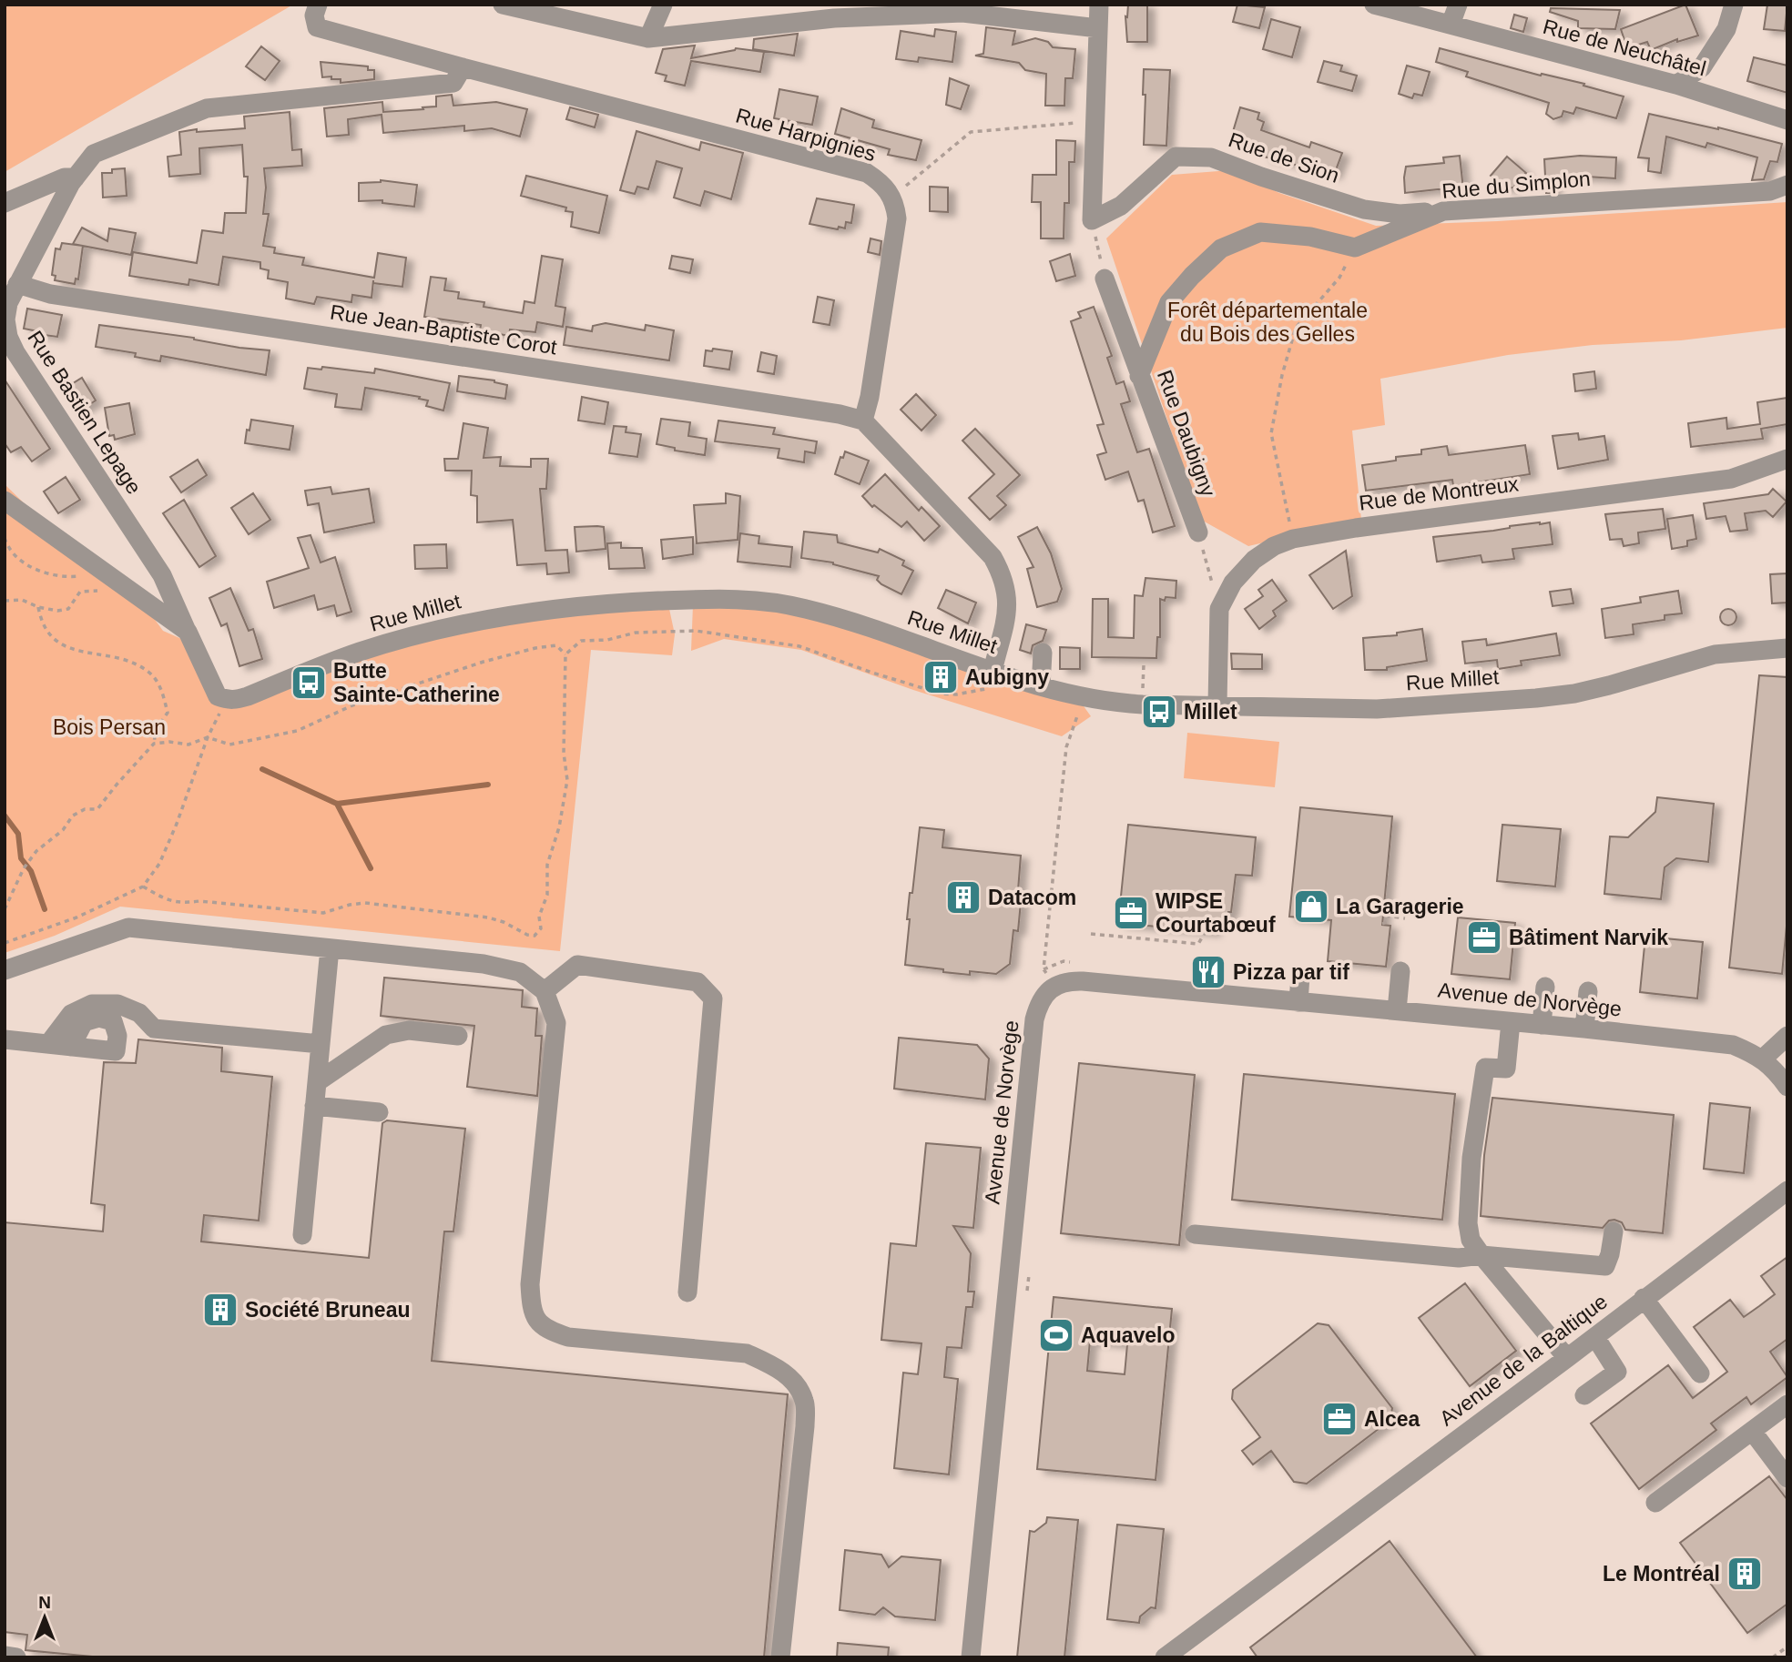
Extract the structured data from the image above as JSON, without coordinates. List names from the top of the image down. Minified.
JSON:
{"streets":{"street":["Rue de Neuchâtel","Rue Harpignies","Rue de Sion","Rue du Simplon","Rue Jean-Baptiste Corot","Rue Bastien Lepage","Rue Daubigny","Rue de Montreux","Rue Millet","Avenue de Norvège","Avenue de la Baltique"]},"crossings":[["Rue Harpignies","Rue Bastien Lepage"],["Rue de Sion","Rue du Simplon"],["Rue Jean-Baptiste Corot","Rue Bastien Lepage"],["Rue Bastien Lepage","Rue Millet"],["Rue de Montreux","Rue Millet"]],"parks":["Forêt départementale du Bois des Gelles","Bois Persan"],"places":{"building":["Aubigny","Datacom","Société Bruneau","Le Montréal"],"bus stop":["Butte Sainte-Catherine","Millet"],"shop":["La Garagerie"],"office":["WIPSE Courtabœuf","Bâtiment Narvik","Alcea"],"restaurant":["Pizza par tif"],"sports":["Aquavelo"]},"north":"top"}
